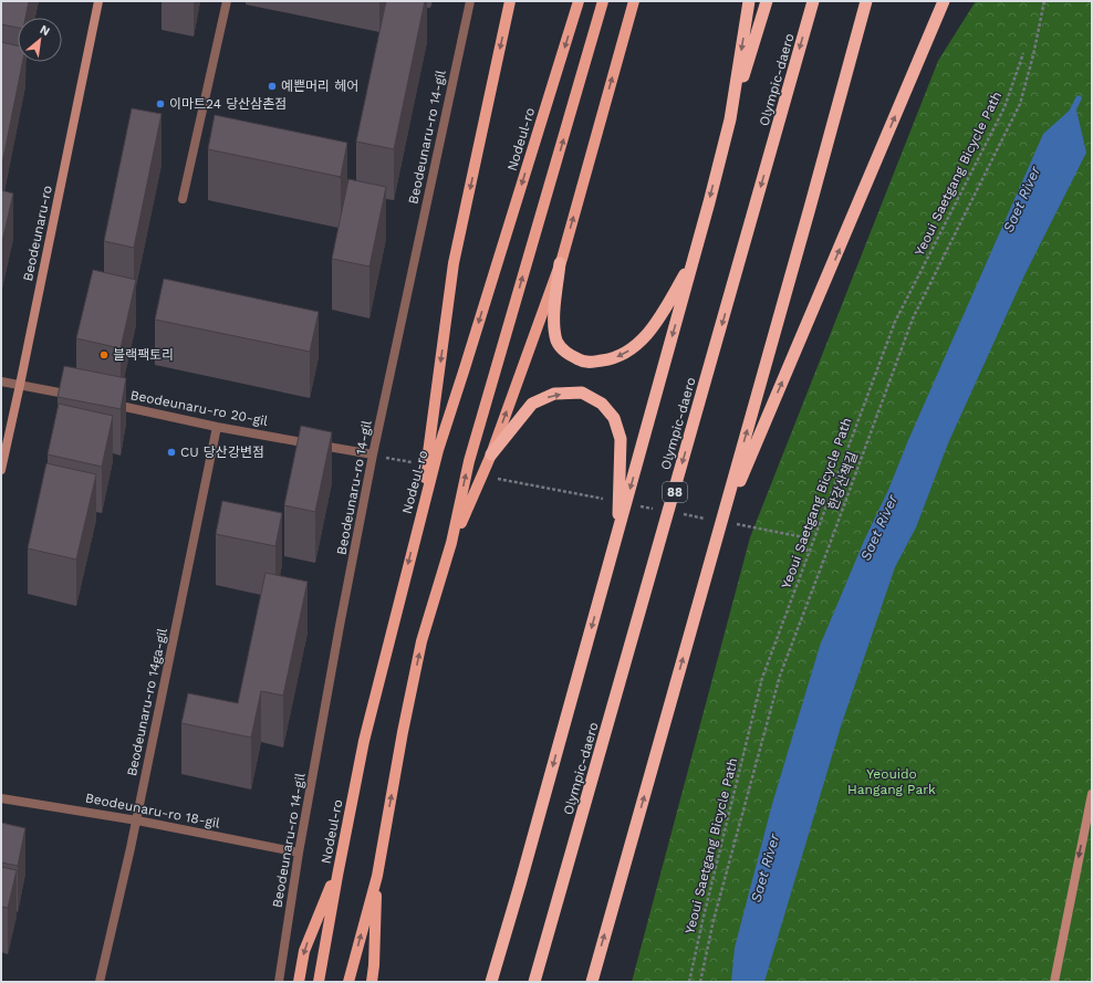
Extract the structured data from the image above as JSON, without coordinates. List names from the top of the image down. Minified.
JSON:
{"streets":{"highway":["Olympic-daero","88"],"main road":["Nodeul-ro","Beodeunaru-ro"],"street":["Beodeunaru-ro 14-gil","Beodeunaru-ro 20-gil","Beodeunaru-ro 14ga-gil","Beodeunaru-ro 18-gil"],"path":["Yeoui Saetgang Bicycle Path","한강산책길"]},"crossings":[["Beodeunaru-ro 14-gil","Beodeunaru-ro 20-gil"],["Beodeunaru-ro 14-gil","Beodeunaru-ro 18-gil"],["Beodeunaru-ro 20-gil","Beodeunaru-ro 14ga-gil"],["Beodeunaru-ro 14ga-gil","Beodeunaru-ro 18-gil"]],"water":["Saet River"],"parks":["Yeouido Hangang Park"],"places":["예쁜머리 헤어","이마트24 당산삼촌점","블랙팩토리","CU 당산강변점"],"north":"top right"}
